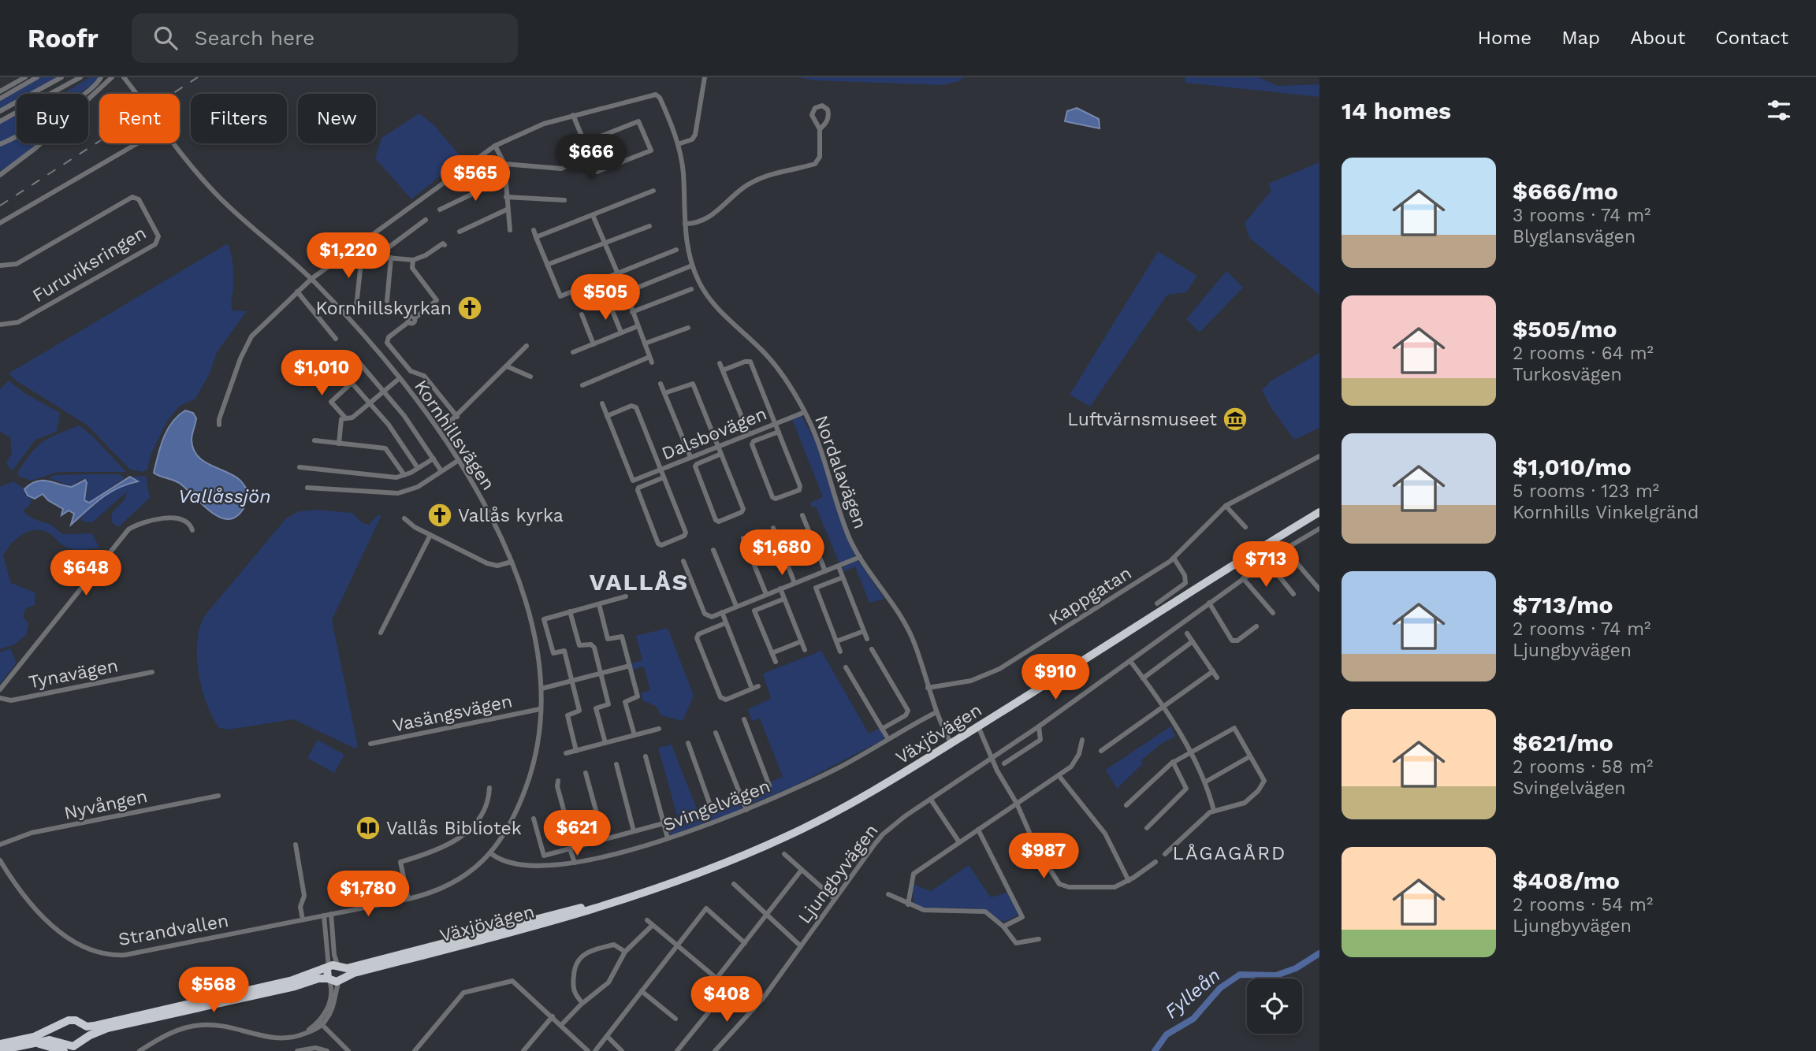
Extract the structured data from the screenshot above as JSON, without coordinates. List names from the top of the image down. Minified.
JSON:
{"streets":{"highway":["Växjövägen"],"street":["Furuviksringen","Dalsbovägen","Kornhillsvägen","Nordalavägen","Kappgatan","Tynavägen","Vasängsvägen","Nyvången","Svingelvägen","Ljungbyvägen","Strandvallen"]},"crossings":[["Dalsbovägen","Nordalavägen"],["Kornhillsvägen","Vasängsvägen"],["Kornhillsvägen","Svingelvägen"],["Kornhillsvägen","Strandvallen"],["Nordalavägen","Kappgatan"],["Nordalavägen","Växjövägen"],["Nordalavägen","Svingelvägen"]],"districts":["VALLÅS","LÅGAGÅRD"],"water":["Vallåssjön","Fylleån"],"places":{"church":["Kornhillskyrkan","Vallås kyrka"],"museum":["Luftvärnsmuseet"],"library":["Vallås Bibliotek"]},"page":{"header":"Roofr","search":"Search here","nav":["Home","Map","About","Contact"],"heading":"14 homes","chip":["Buy","Rent","Filters","New"],"price":["$666","$565","$1,220","$505","$1,010","$1,680","$713","$648","$910","$621","$987","$1,780","$568","$408"],"list":[{"name":"$666/mo","note":"3 rooms · 74 m² · Blyglansvägen"},{"name":"$505/mo","note":"2 rooms · 64 m² · Turkosvägen"},{"name":"$1,010/mo","note":"5 rooms · 123 m² · Kornhills Vinkelgränd"},{"name":"$713/mo","note":"2 rooms · 74 m² · Ljungbyvägen"},{"name":"$621/mo","note":"2 rooms · 58 m² · Svingelvägen"},{"name":"$408/mo","note":"2 rooms · 54 m² · Ljungbyvägen"}]}}
